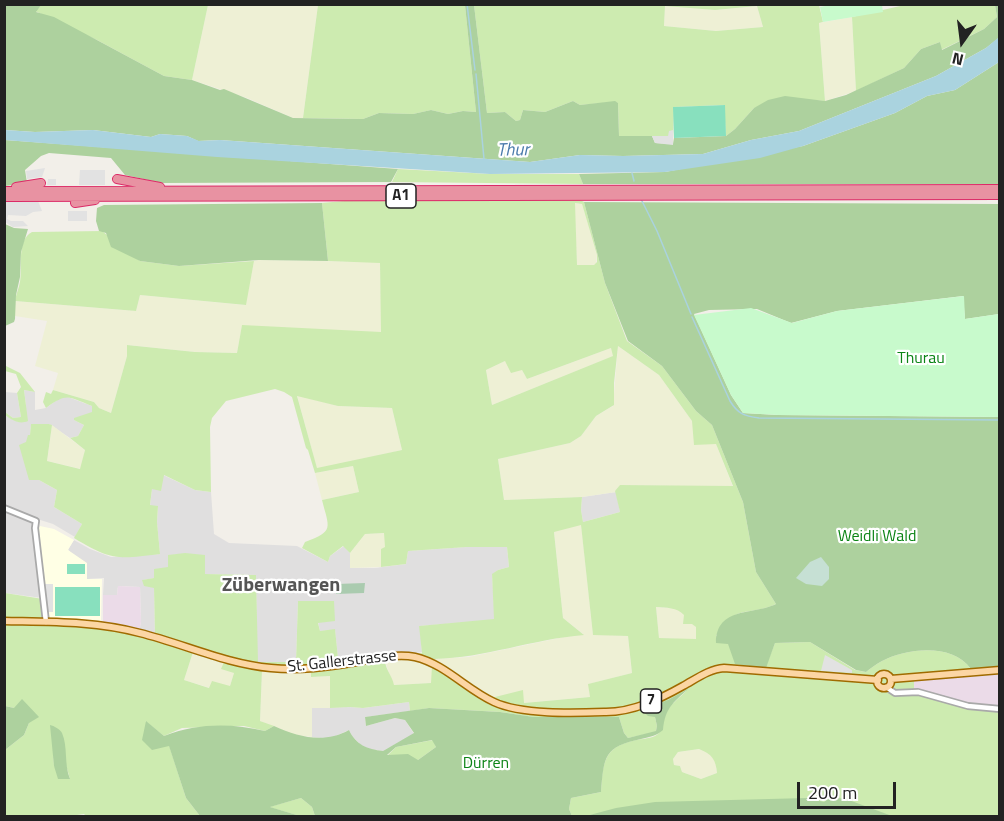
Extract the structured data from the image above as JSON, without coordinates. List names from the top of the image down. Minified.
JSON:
{"streets":{"highway":["A1"],"main road":["St. Gallerstrasse","7"]},"districts":["Züberwangen"],"water":["Thur"],"parks":["Thurau","Weidli Wald","Dürren"],"scale_bar":"200 m","north":"bottom"}
